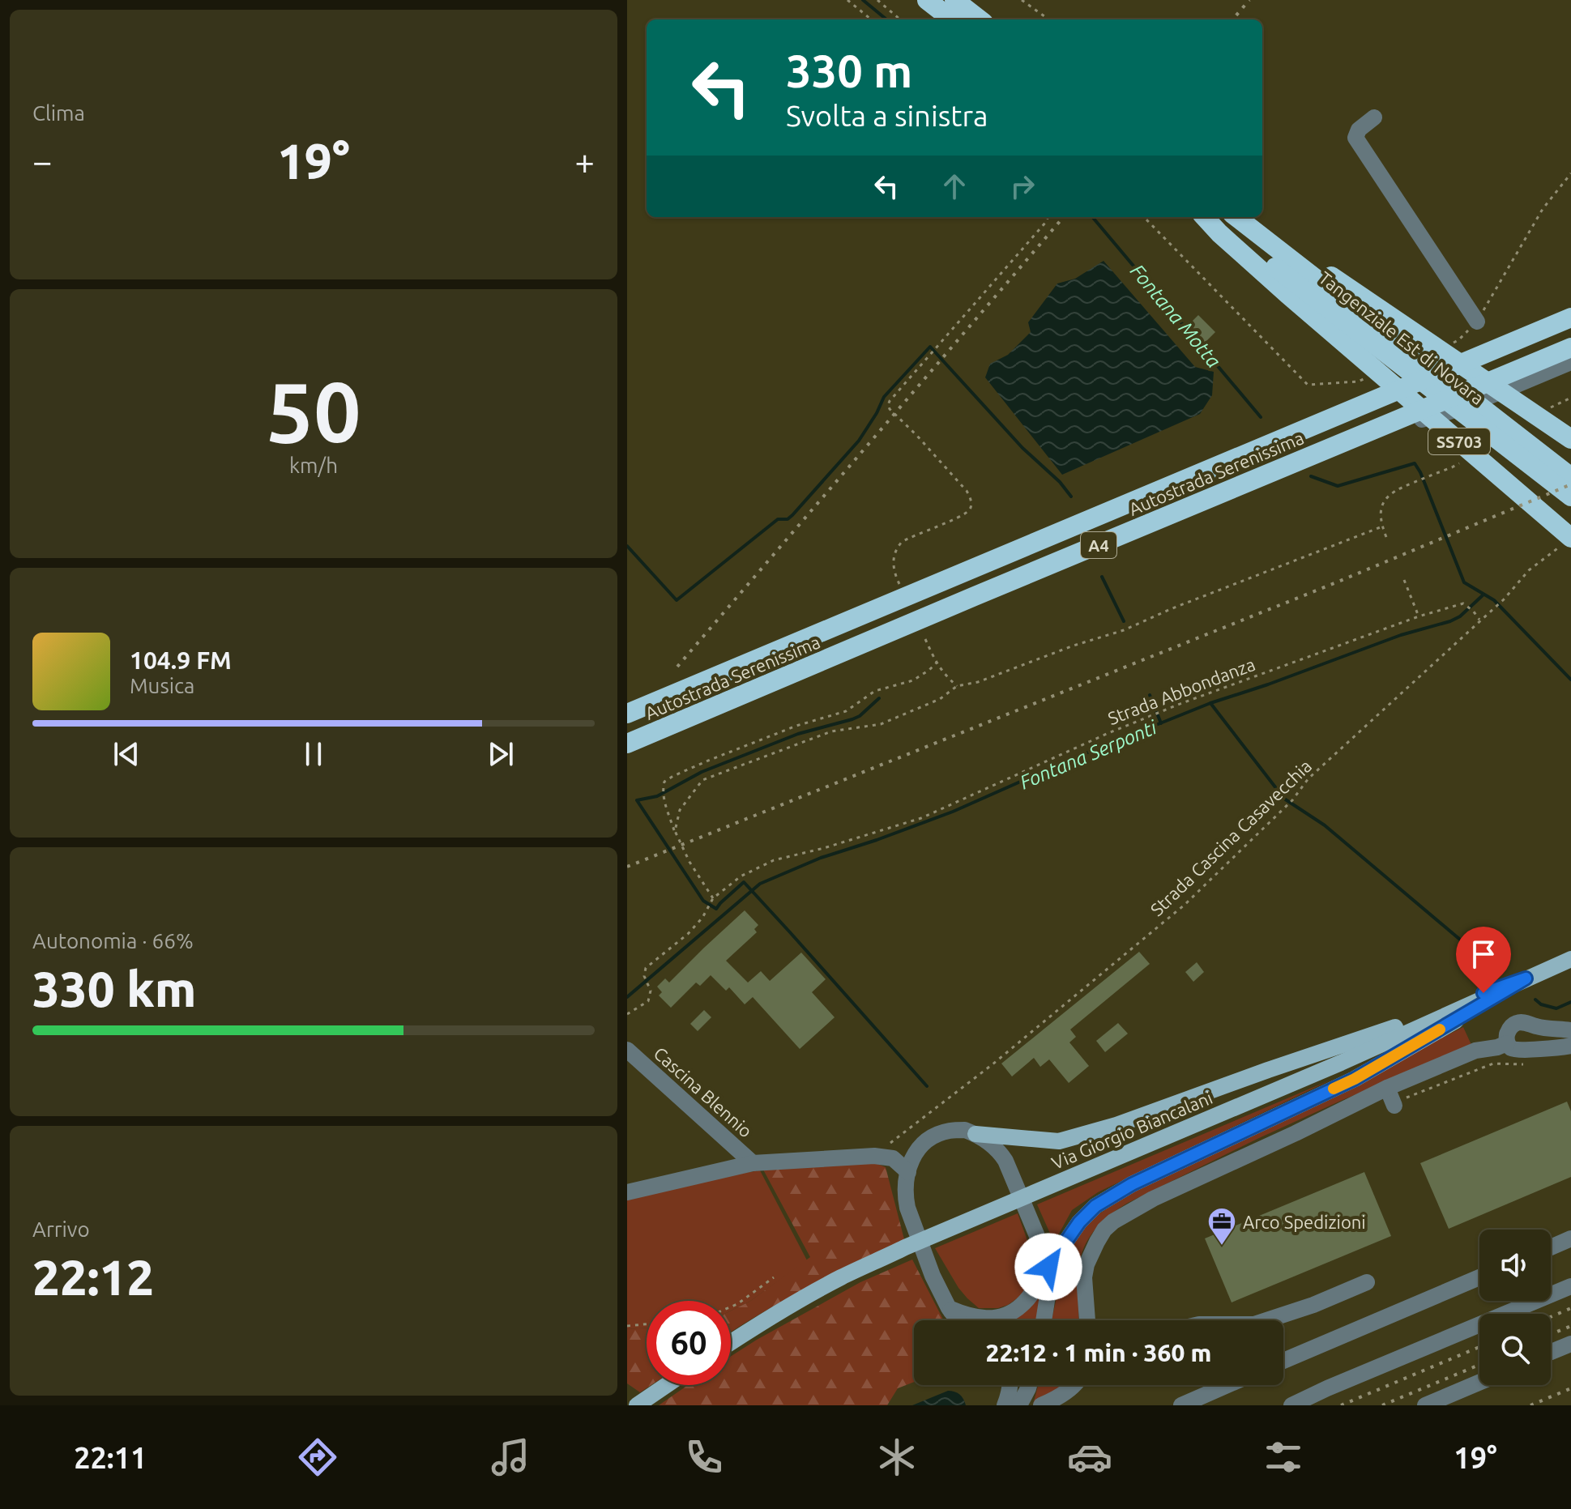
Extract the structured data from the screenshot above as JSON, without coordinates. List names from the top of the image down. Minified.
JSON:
{"streets":{"highway":["Tangenziale Est di Novara","SS703","Autostrada Serenissima","A4"],"main road":["Via Giorgio Biancalani"],"street":["Cascina Blennio"],"path":["Strada Abbondanza","Strada Cascina Casavecchia"]},"crossings":[["Tangenziale Est di Novara","SS703"],["Strada Abbondanza","Strada Cascina Casavecchia"]],"water":["Fontana Motta","Fontana Serponti"],"places":{"office":["Arco Spedizioni"]},"page":{"tile":["Clima",["50","km/h"],["Autonomia · 66%","330 km"],["Arrivo","22:12"]],"turn":["330 m","Svolta a sinistra"],"heat":["−","19°","+"],"song":["104.9 FM","Musica"],"limit":"60","trip":"22:12 · 1 min · 360 m","tabs":["22:11","19°"]}}
